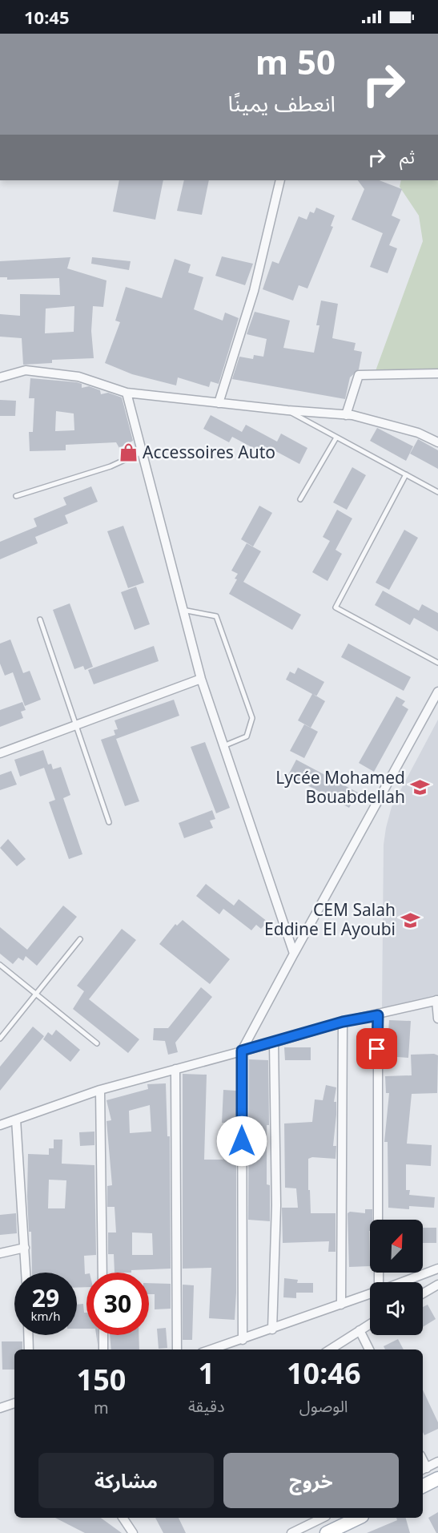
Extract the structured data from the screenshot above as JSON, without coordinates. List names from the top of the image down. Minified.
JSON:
{"places":{"shop":["Accessoires Auto"],"school or university":["Lycée Mohamed Bouabdellah","CEM Salah Eddine El Ayoubi"]},"north":"top right","page":{"status":"10:45","turn":["50 m","انعطف يمينًا"],"then":"ثم","speed":"29 km/h","limit":"30","eta":["10:46","الوصول","1","دقيقة","150","m"],"buttons":["خروج","مشاركة"]}}
